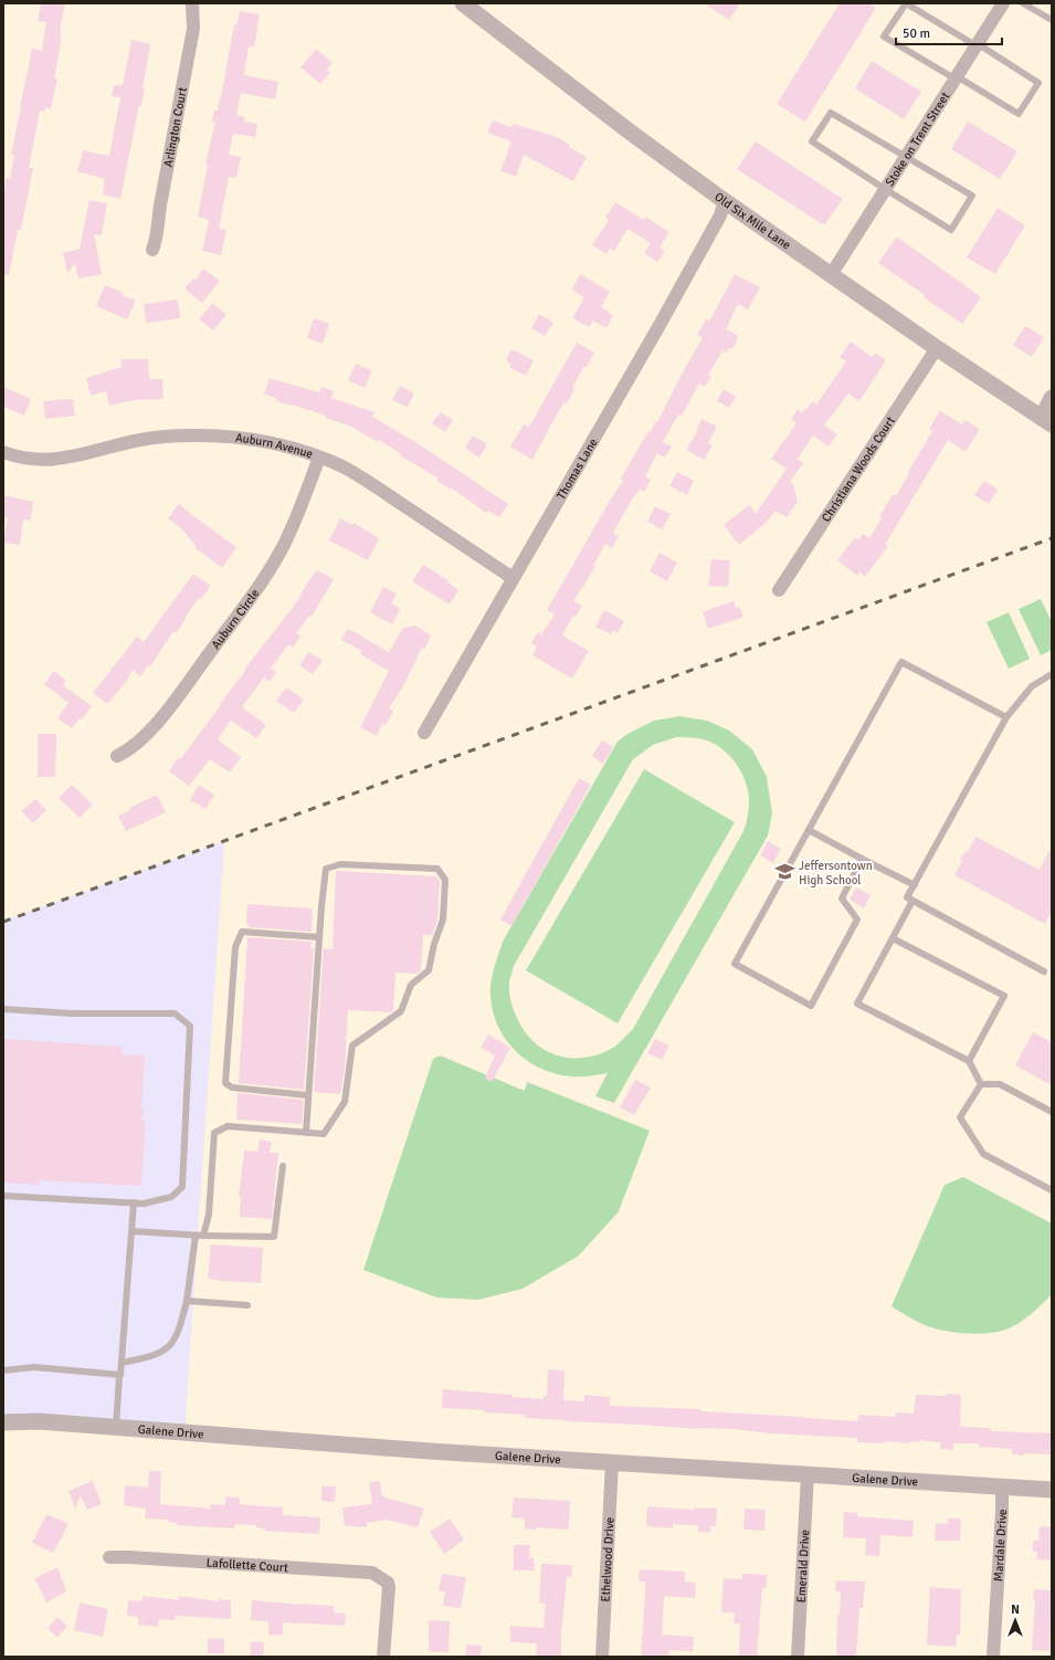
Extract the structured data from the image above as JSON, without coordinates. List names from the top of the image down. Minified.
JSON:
{"streets":{"street":["Arlington Court","Stoke on Trent Street","Old Six Mile Lane","Auburn Avenue","Thomas Lane","Christiana Woods Court","Auburn Circle","Galene Drive","Mardale Drive","Ethelwood Drive","Lafollette Court","Emerald Drive"]},"crossings":[["Stoke on Trent Street","Old Six Mile Lane"],["Old Six Mile Lane","Thomas Lane"],["Old Six Mile Lane","Christiana Woods Court"],["Auburn Avenue","Thomas Lane"],["Auburn Avenue","Auburn Circle"],["Galene Drive","Mardale Drive"],["Galene Drive","Ethelwood Drive"],["Galene Drive","Emerald Drive"]],"places":{"school or university":["Jeffersontown High School"]},"scale_bar":"50 m","north":"top"}
